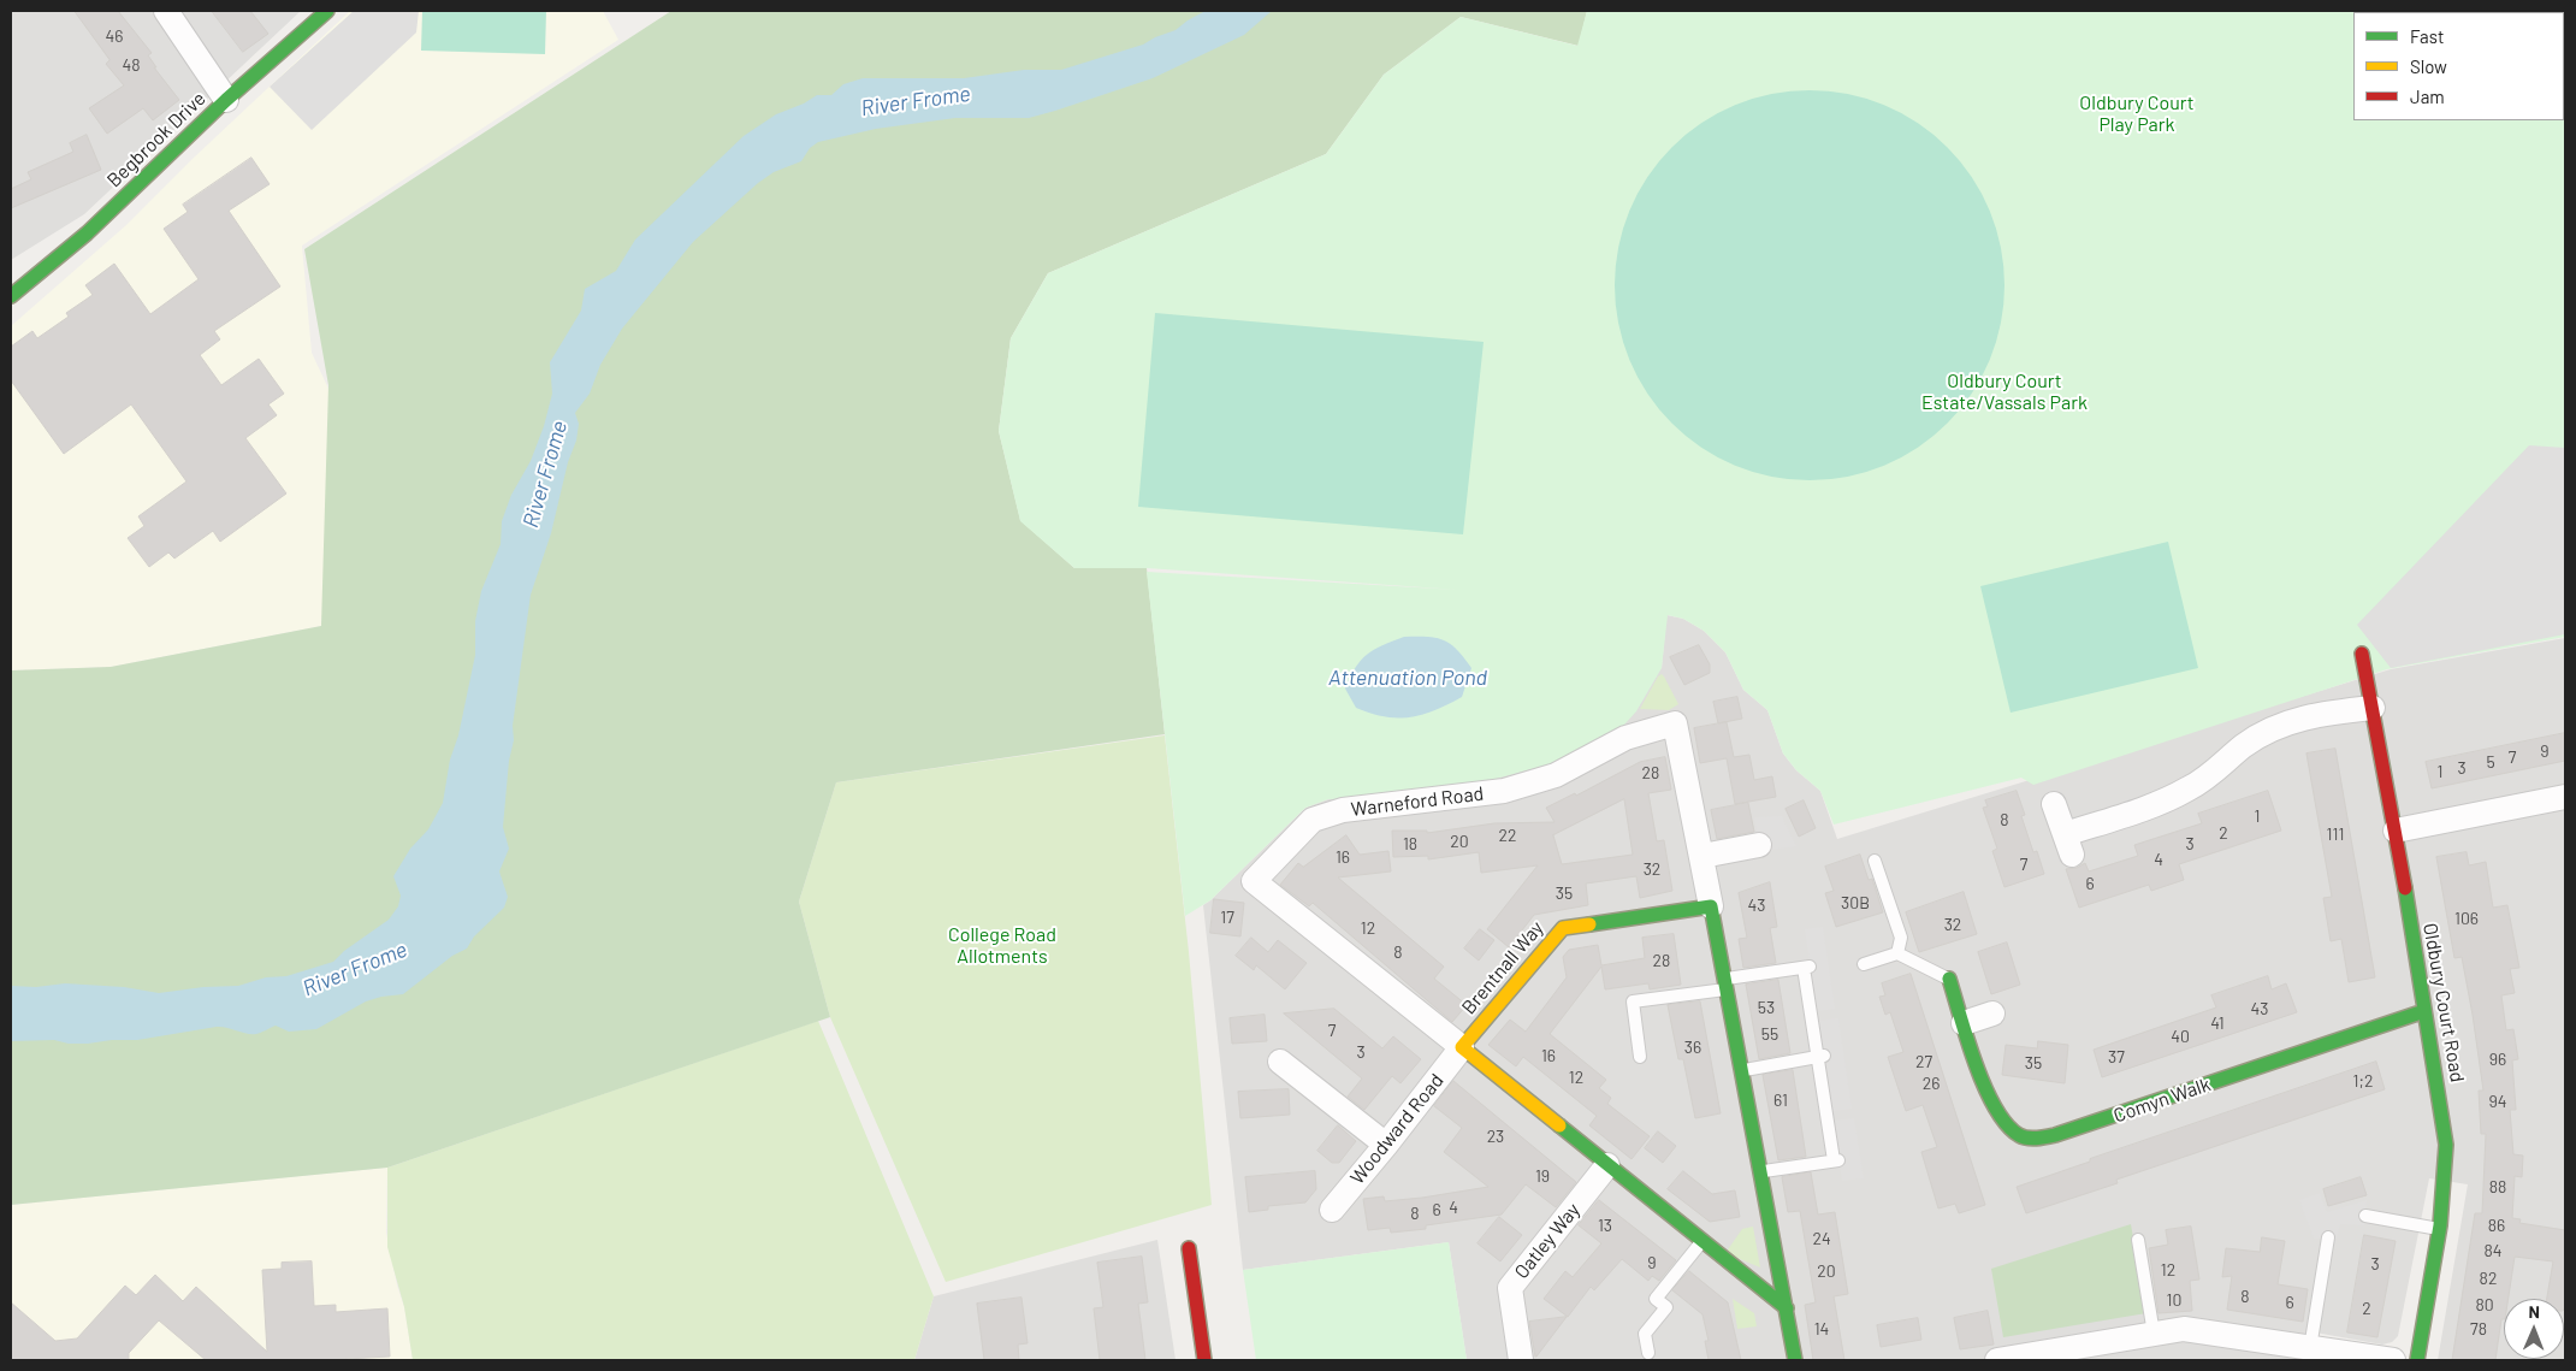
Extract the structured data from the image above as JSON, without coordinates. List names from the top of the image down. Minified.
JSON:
{"streets":{"street":["Begbrook Drive","Warneford Road","Brentnall Way","Oldbury Court Road","Comyn Walk","Woodward Road","Oatley Way"]},"crossings":[["Warneford Road","Brentnall Way"],["Warneford Road","Woodward Road"],["Brentnall Way","Woodward Road"],["Oldbury Court Road","Comyn Walk"]],"water":["River Frome","Attenuation Pond"],"parks":["Oldbury Court Play Park","Oldbury Court Estate/Vassals Park","College Road Allotments"],"house_numbers":["46","48","9","7","5","3","1","28","1","8","2","111","22","20","18","3","16","4","7","32","6","35","30B","43","17","106","32","12","8","28","53","43","41","7","55","40","36","3","16","37","96","27","35","12","1;2","26","61","94","23","19","88","4","6","8","13","86","24","84","9","3","12","20","82","8","10","6","80","2","14","78"],"legend":["Fast","Slow","Jam"],"north":"top"}
